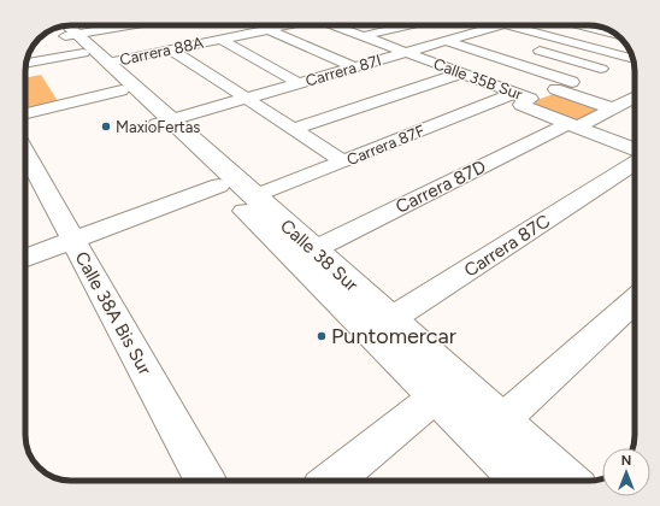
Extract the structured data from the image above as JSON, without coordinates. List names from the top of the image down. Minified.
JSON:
{"streets":{"street":["Carrera 88A","Carrera 87I","Calle 35B Sur","Carrera 87F","Carrera 87D","Carrera 87C","Calle 38 Sur","Calle 38A Bis Sur"]},"crossings":[["Carrera 88A","Calle 38 Sur"],["Carrera 87I","Calle 35B Sur"],["Carrera 87I","Calle 38 Sur"],["Calle 35B Sur","Carrera 87F"],["Calle 35B Sur","Carrera 87D"],["Carrera 87F","Calle 38 Sur"],["Carrera 87D","Calle 38 Sur"],["Carrera 87C","Calle 38 Sur"]],"places":["MaxioFertas","Puntomercar"],"north":"top"}
